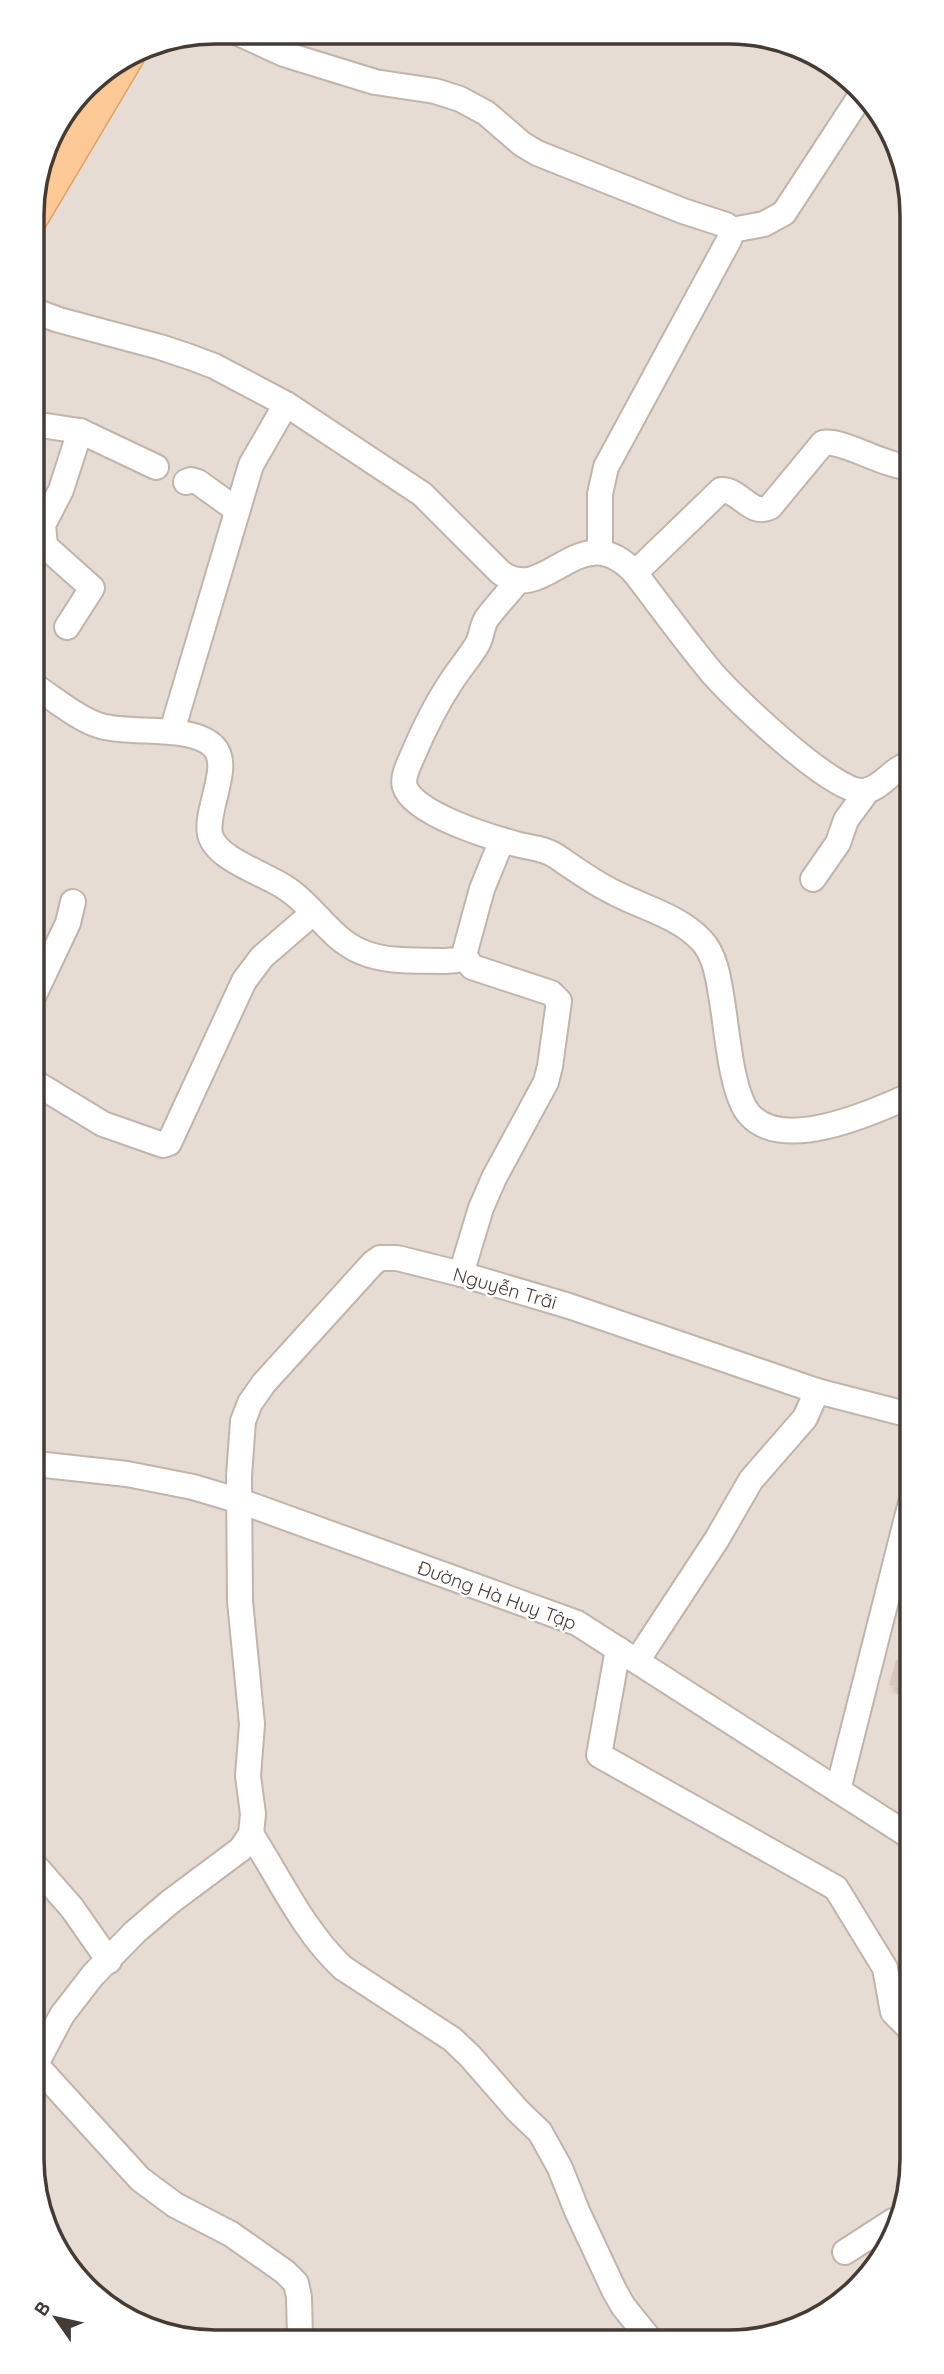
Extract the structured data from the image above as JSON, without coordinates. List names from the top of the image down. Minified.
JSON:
{"streets":{"street":["Nguyễn Trãi","Đường Hà Huy Tập"]},"crossings":[["Nguyễn Trãi","Đường Hà Huy Tập"]],"north":"top left"}
